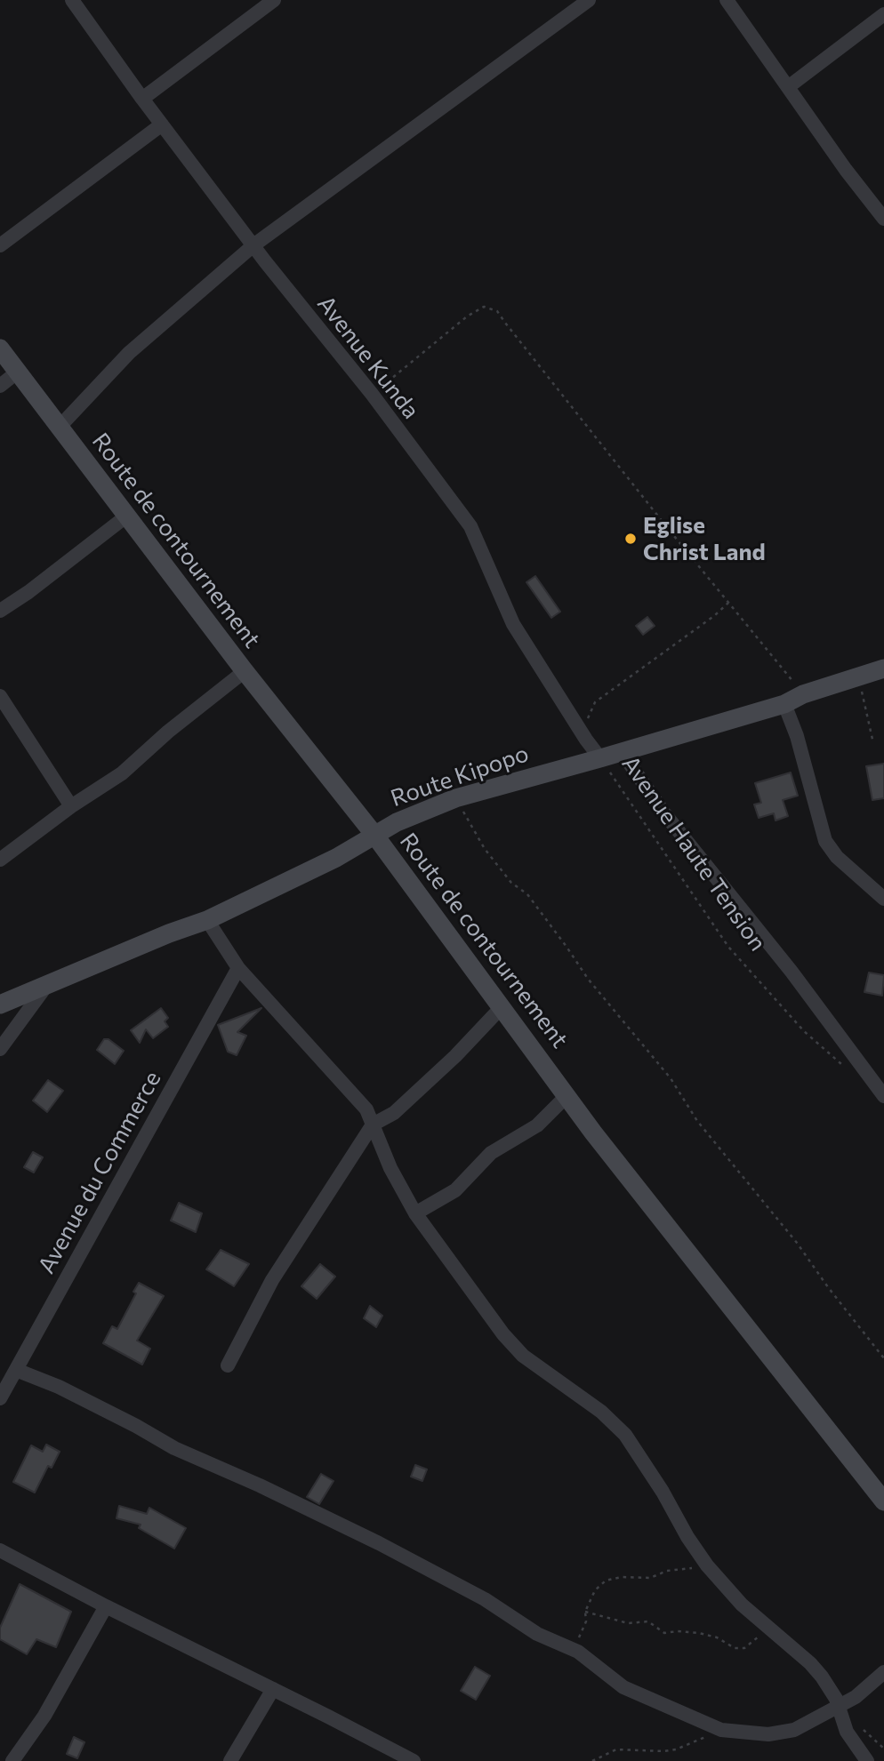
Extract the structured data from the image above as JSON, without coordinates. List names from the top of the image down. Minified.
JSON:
{"streets":{"street":["Avenue Kunda","Route de contournement","Route Kipopo","Avenue du Commerce"],"path":["Avenue Haute Tension"]},"crossings":[["Avenue Kunda","Route Kipopo"],["Avenue Kunda","Avenue Haute Tension"],["Route de contournement","Route Kipopo"],["Route Kipopo","Avenue Haute Tension"]],"places":["Eglise Christ Land"]}
